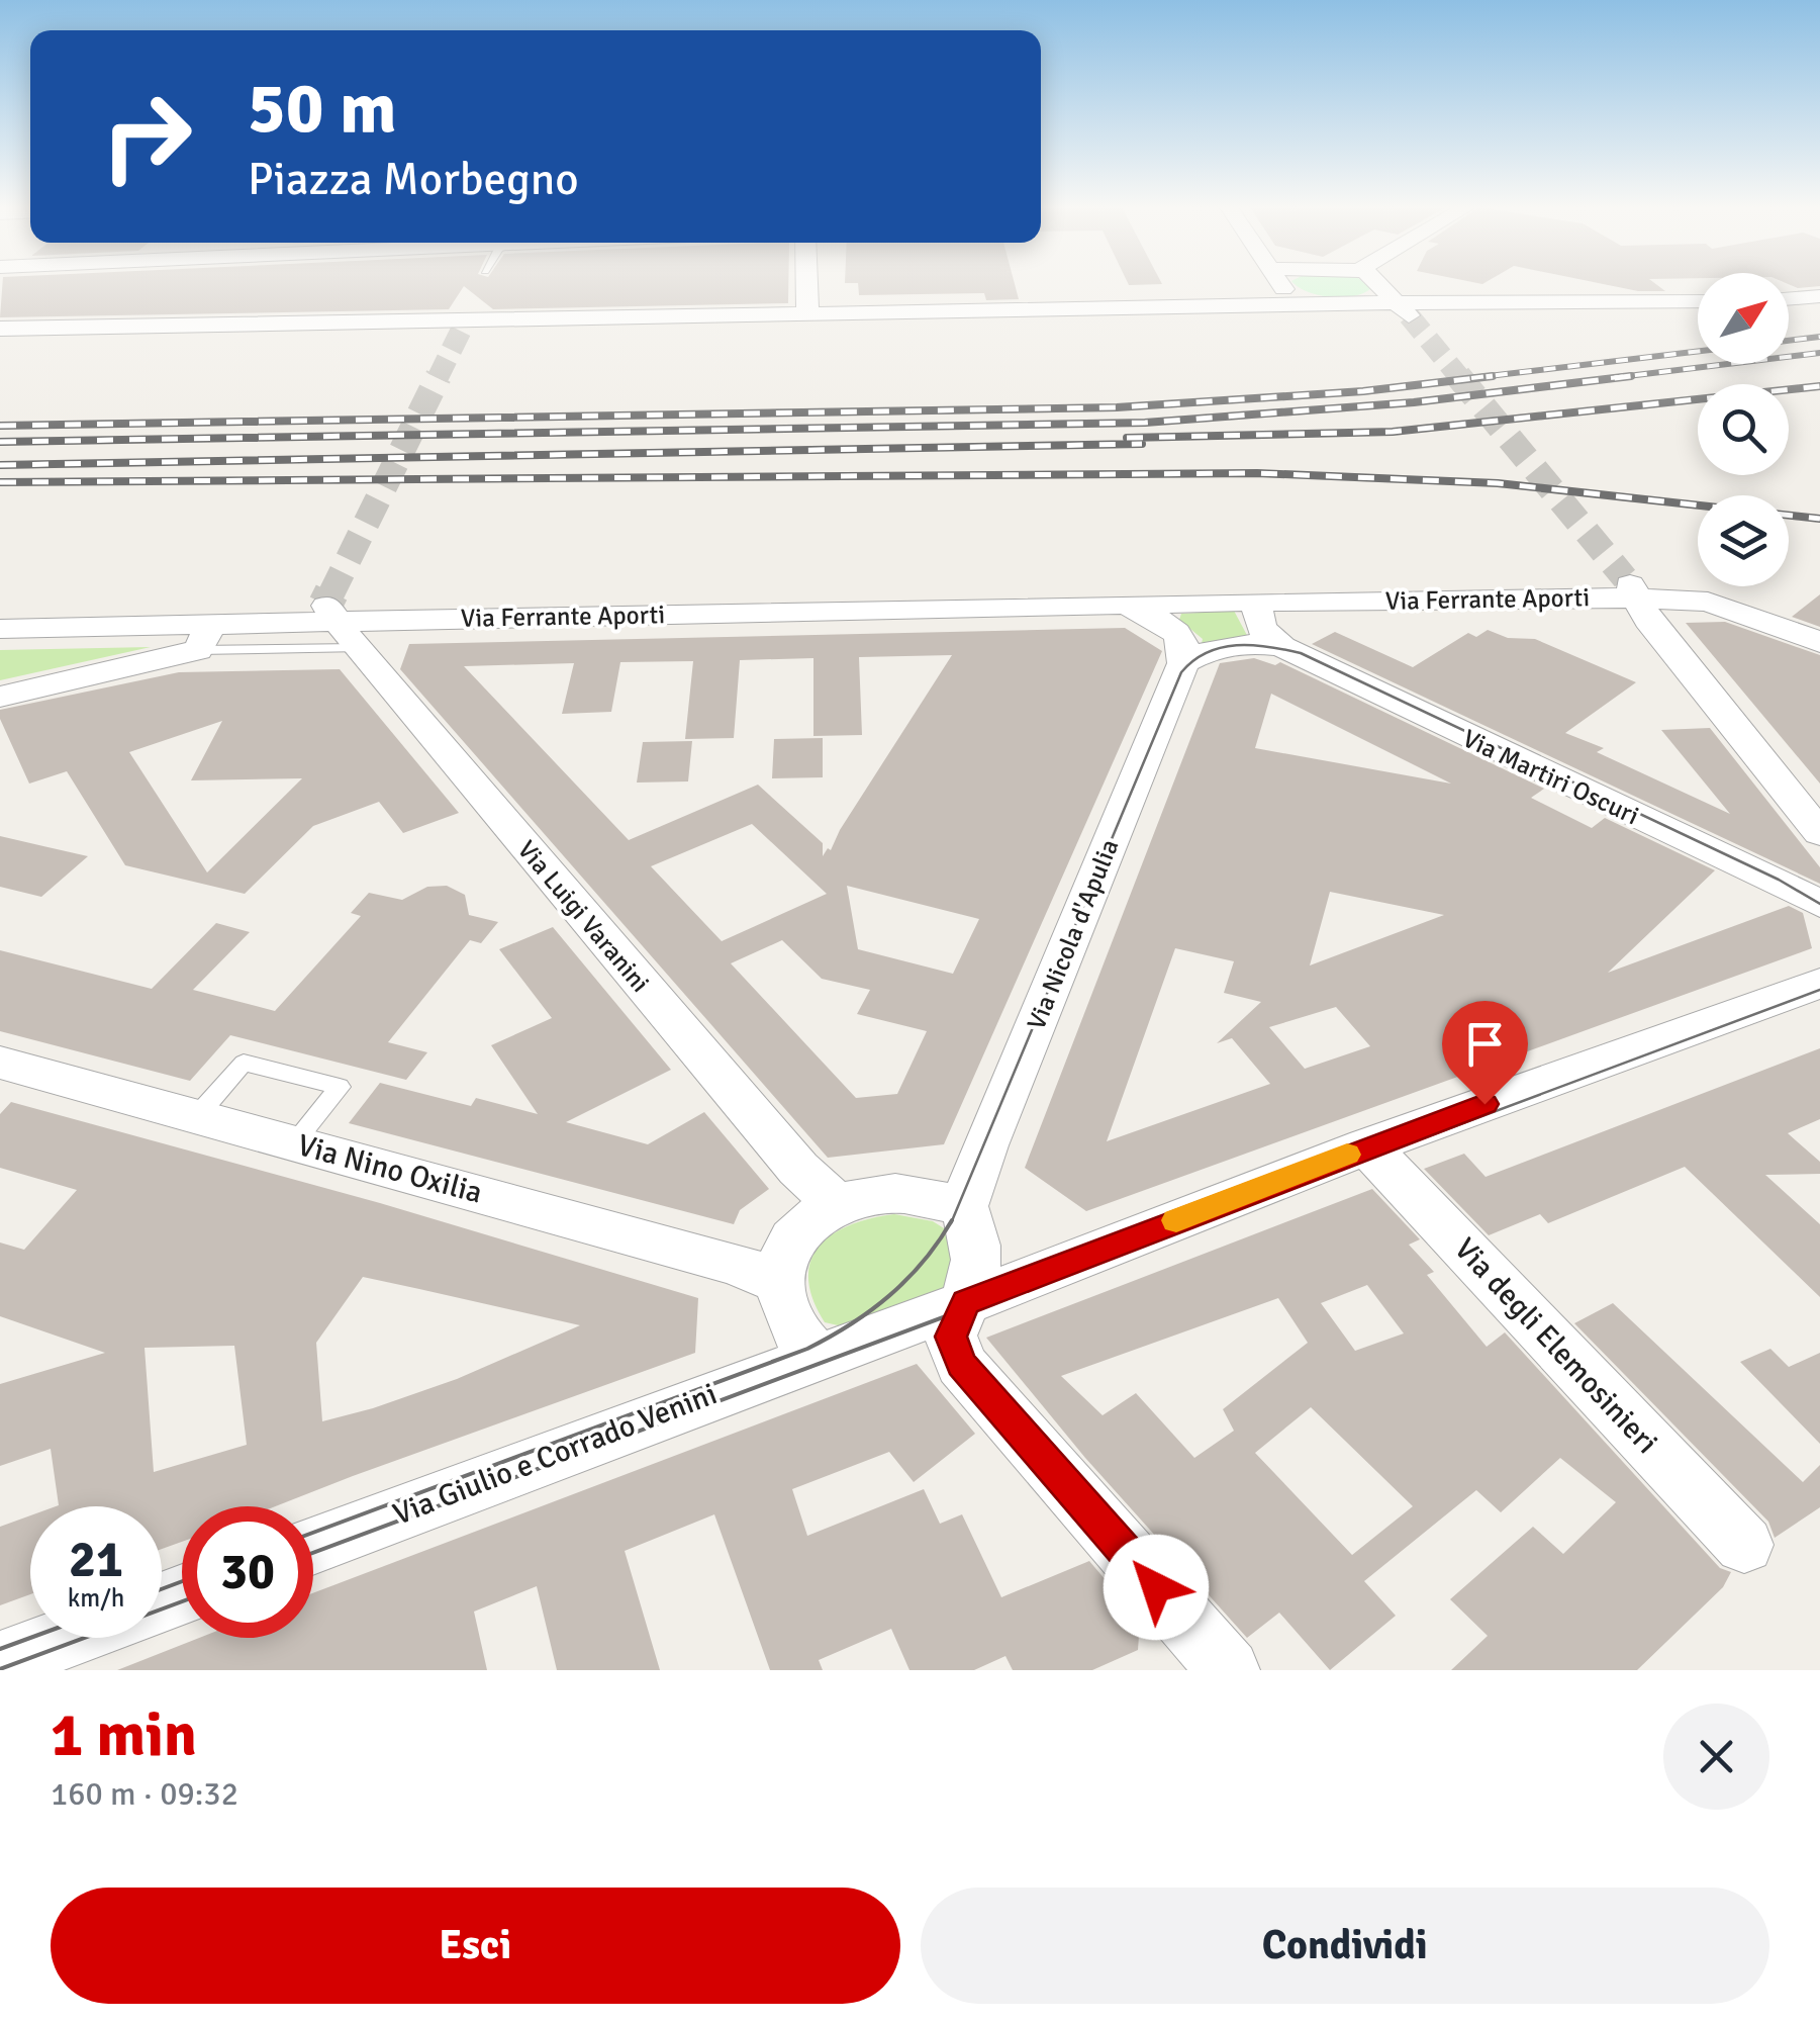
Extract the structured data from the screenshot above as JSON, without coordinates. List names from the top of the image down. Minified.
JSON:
{"streets":{"street":["Via Ferrante Aporti","Via Martiri Oscuri","Via Luigi Varanini","Via Nicola d'Apulia","Via Nino Oxilia","Via degli Elemosinieri","Via Giulio e Corrado Venini"]},"crossings":[["Via Ferrante Aporti","Via Luigi Varanini"],["Via Ferrante Aporti","Via Nicola d'Apulia"],["Via Luigi Varanini","Via Nicola d'Apulia"],["Via Luigi Varanini","Via Nino Oxilia"],["Via Luigi Varanini","Via Giulio e Corrado Venini"],["Via Nicola d'Apulia","Via Nino Oxilia"],["Via Nicola d'Apulia","Via Giulio e Corrado Venini"],["Via Nino Oxilia","Via Giulio e Corrado Venini"]],"north":"top right","page":{"turn":["50 m","Piazza Morbegno"],"speed":"21 km/h","limit":"30","heading":["1 min","160 m · 09:32"],"buttons":["Esci","Condividi"]}}
